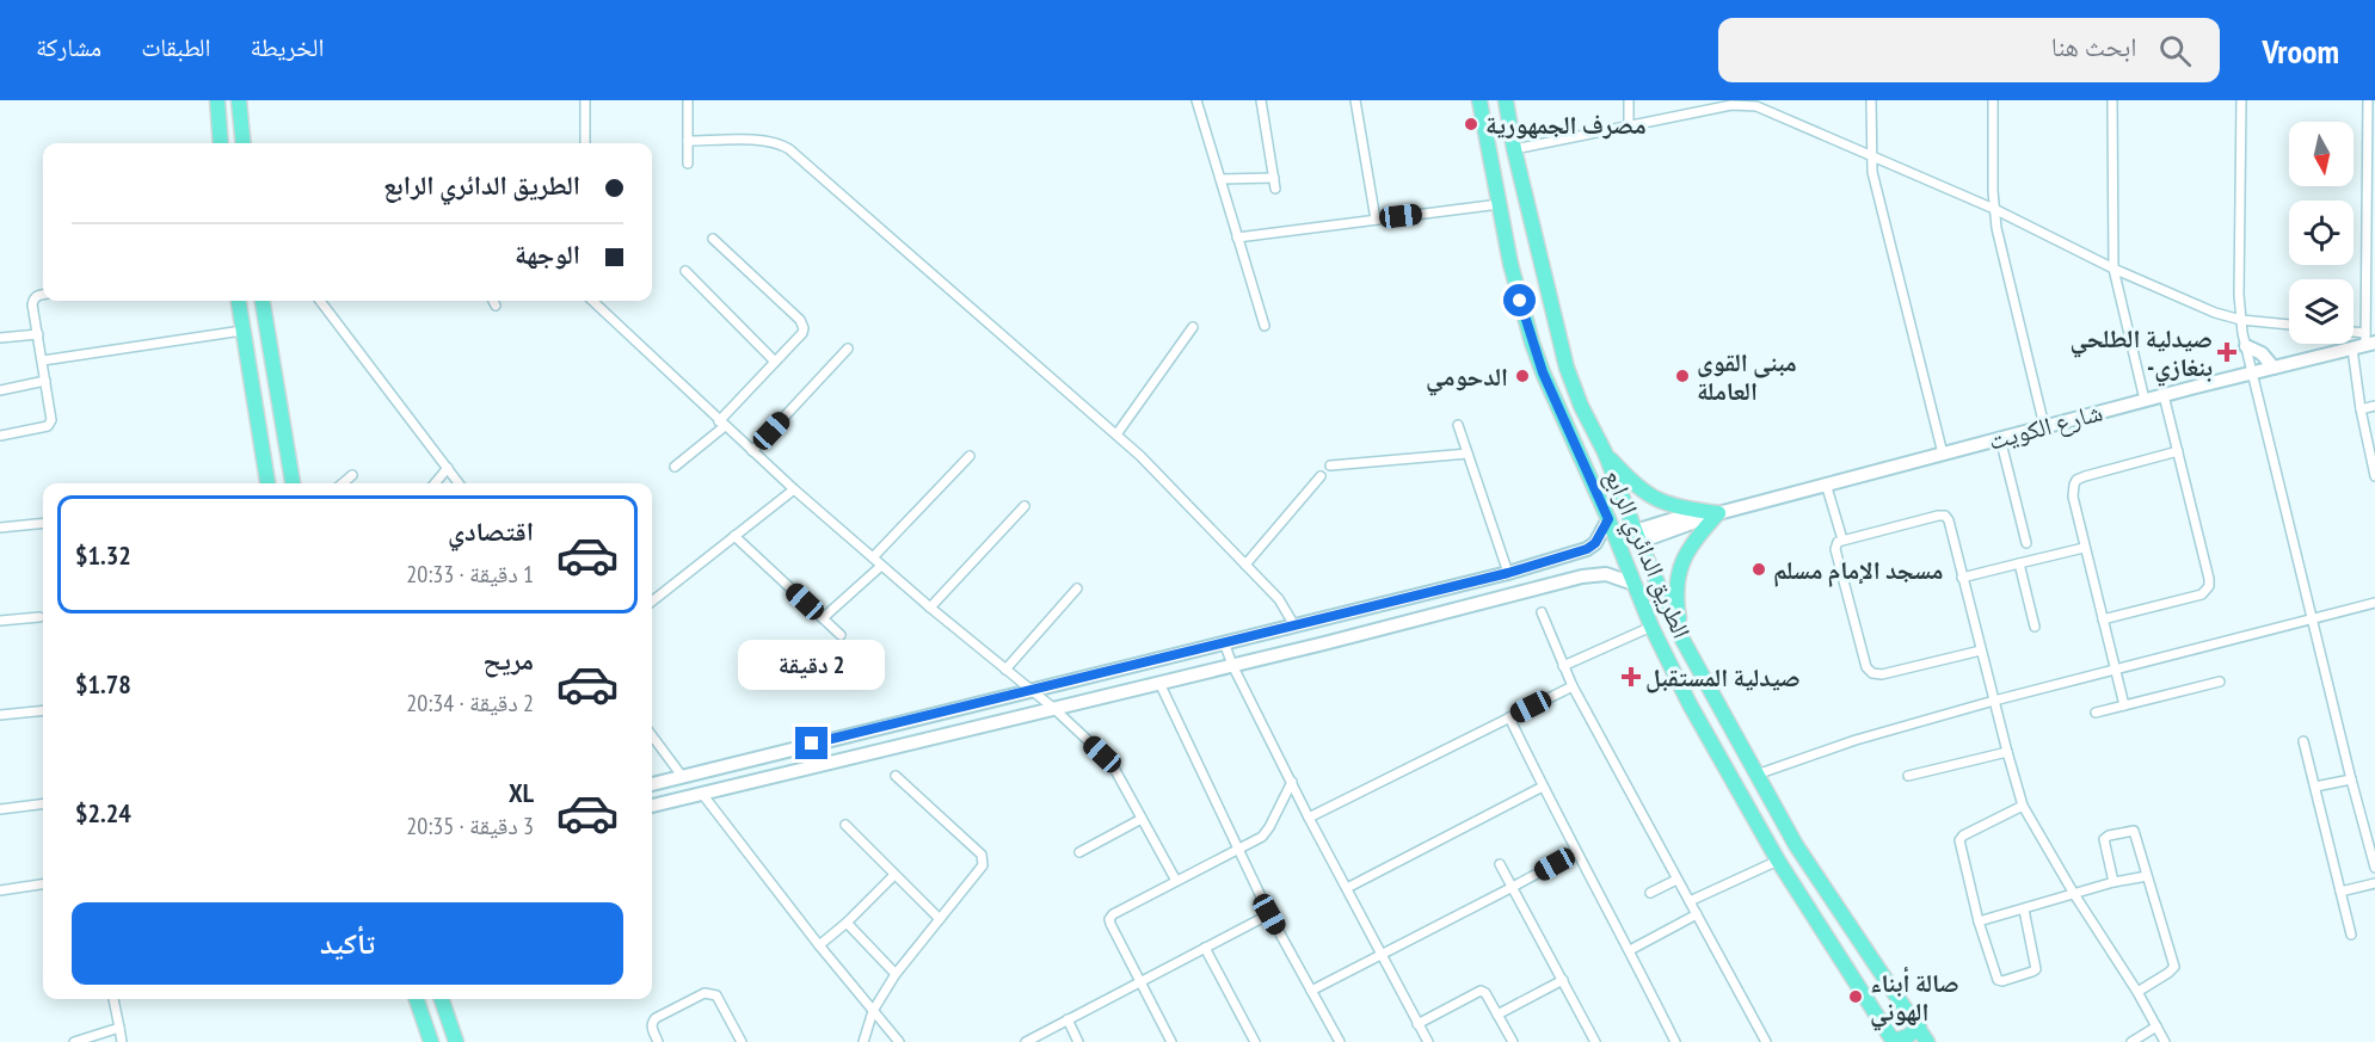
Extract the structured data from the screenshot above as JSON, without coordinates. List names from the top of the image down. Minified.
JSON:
{"streets":{"main road":["شارع الكويت","الطريق الدائري الرابع"]},"crossings":[["شارع الكويت","الطريق الدائري الرابع"]],"places":{"other":["مصرف الجمهورية","الدحومي","مبنى القوى العاملة","مسجد الإمام مسلم","صالة أبناء الهوني"],"health":["صيدلية الطلحي -بنغازي","صيدلية المستقبل"]},"north":"bottom","page":{"header":"Vroom","search":"ابحث هنا","nav":["الخريطة","الطبقات","مشاركة"],"banner":["الطريق الدائري الرابع","الوجهة"],"list":[{"name":"اقتصادي","note":"1 دقيقة · 20:33","value":"$1.32"},{"name":"مريح","note":"2 دقيقة · 20:34","value":"$1.78"},{"name":"XL","note":"3 دقيقة · 20:35","value":"$2.24"}],"bubble":"2 دقيقة","buttons":"تأكيد"}}
